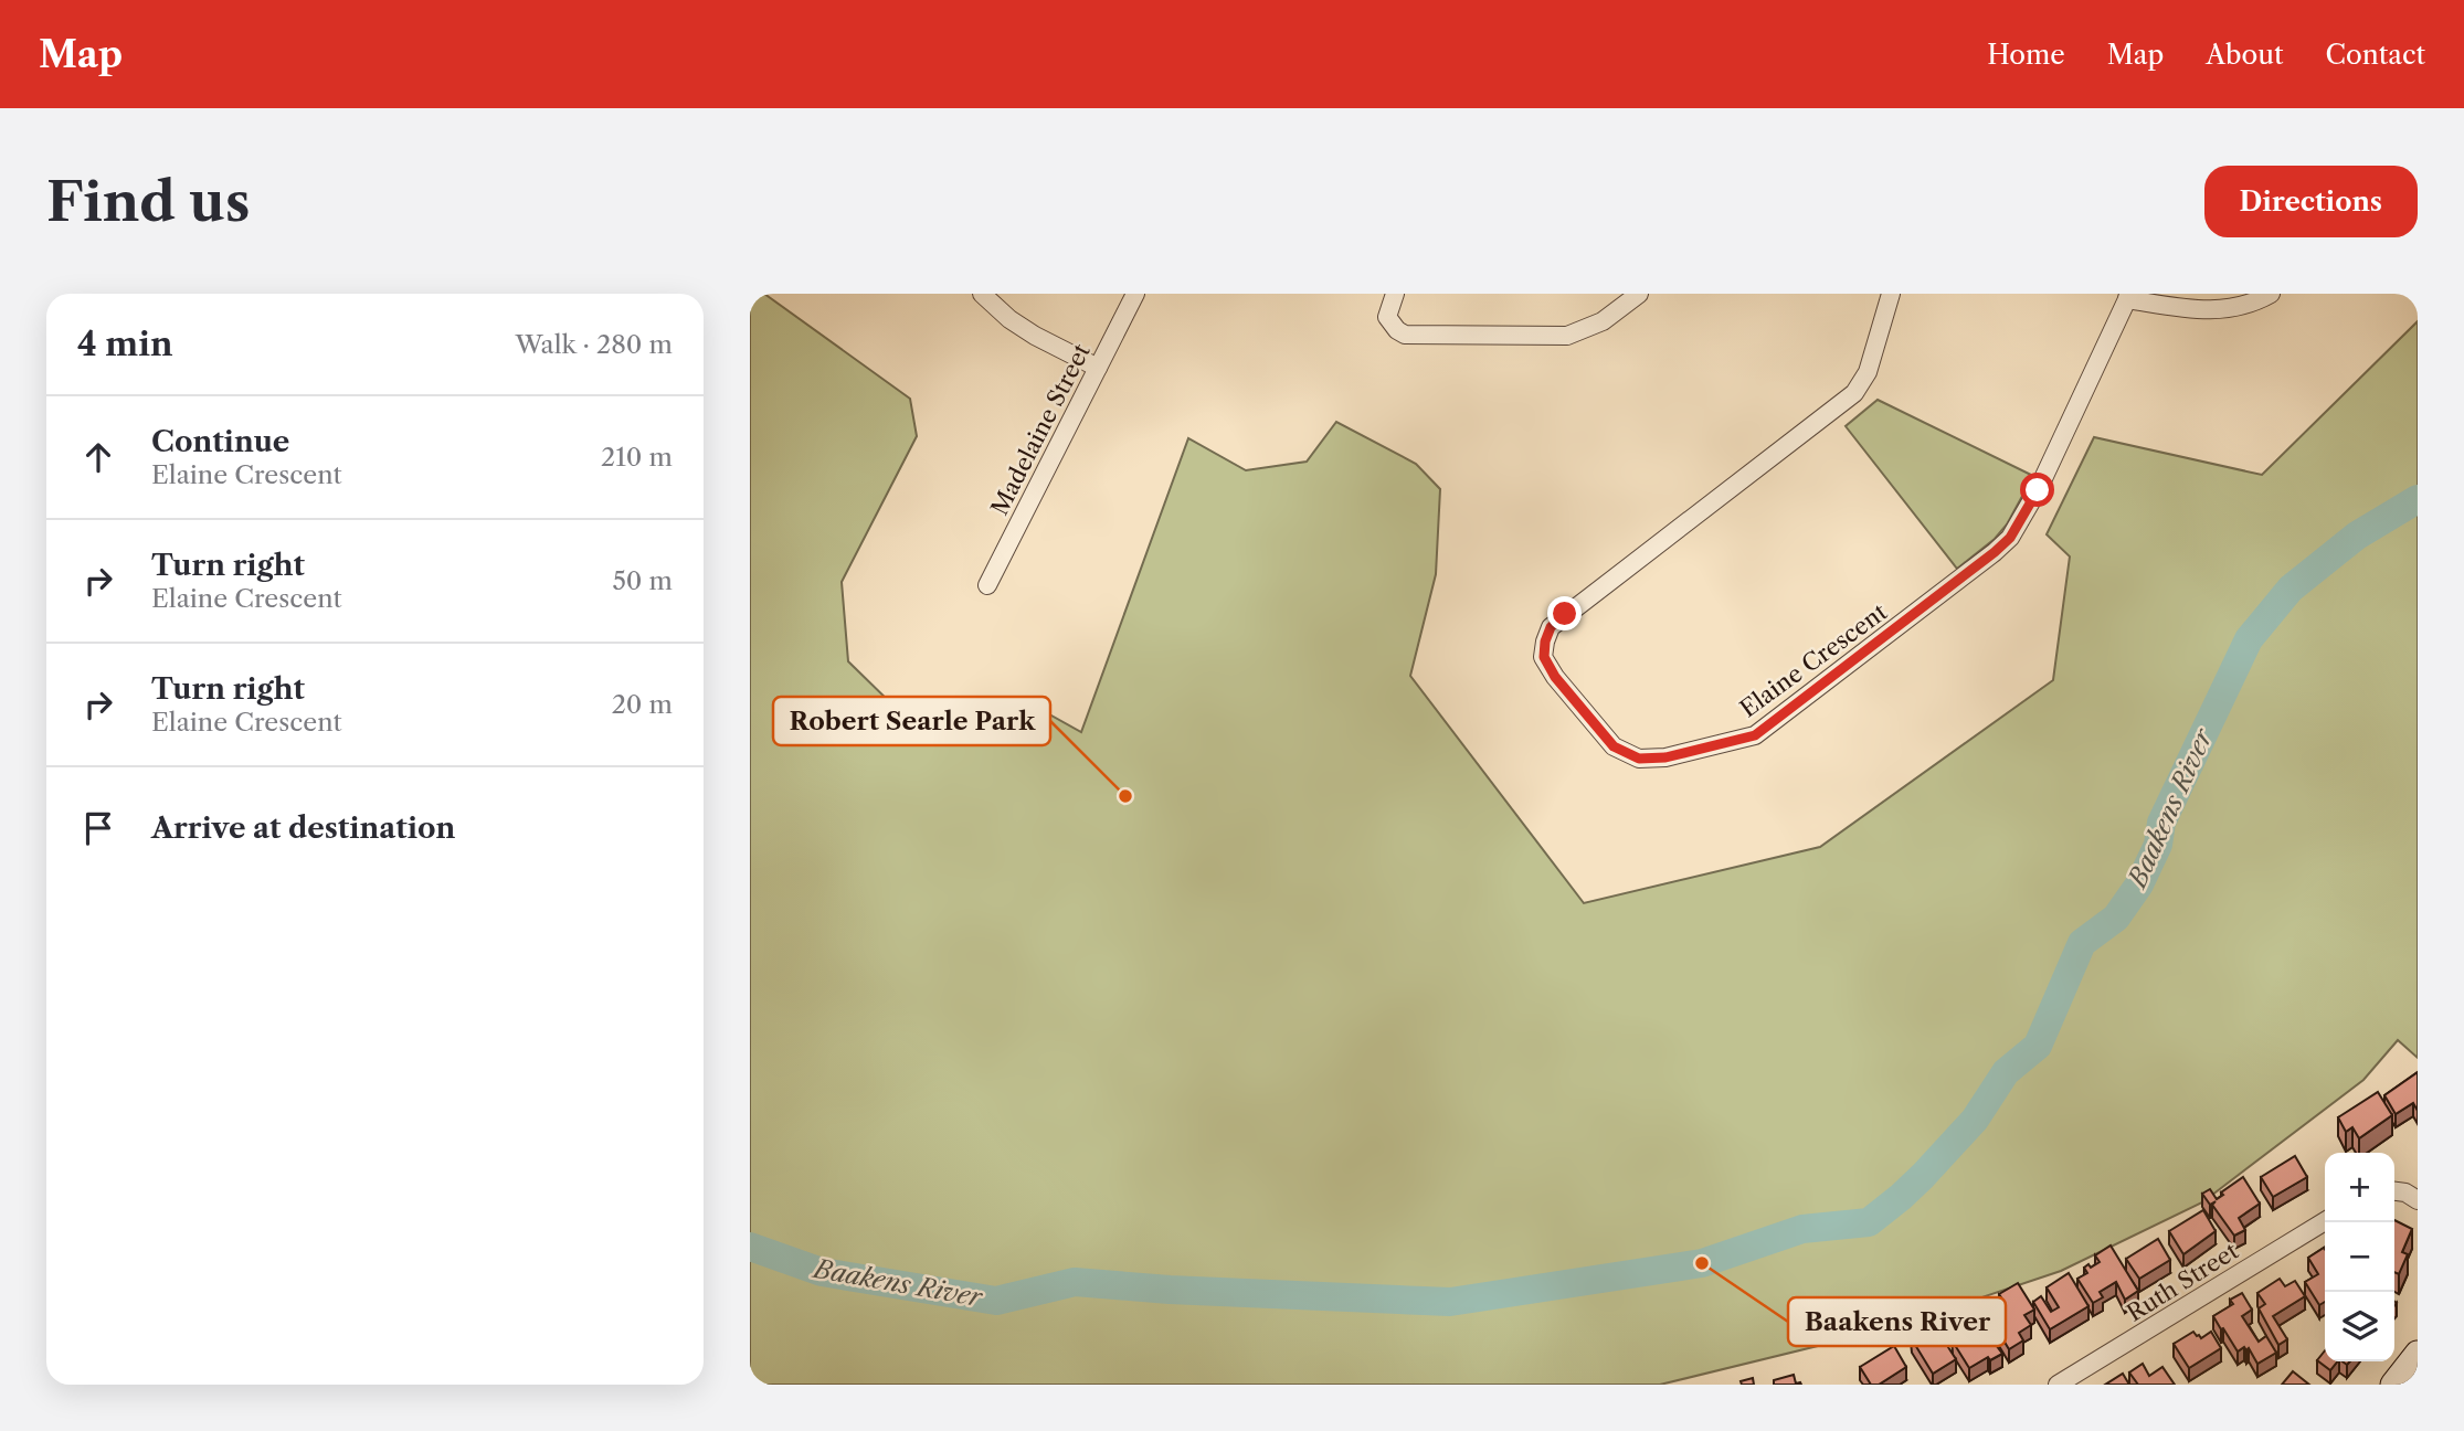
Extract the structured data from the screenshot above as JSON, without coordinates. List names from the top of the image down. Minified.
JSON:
{"streets":{"street":["Madelaine Street","Elaine Crescent","Ruth Street"]},"water":["Baakens River"],"places":["Robert Searle Park","Baakens River"],"page":{"header":"Map","nav":["Home","Map","About","Contact"],"buttons":"Directions","title":"Find us","heading":["4 min","Walk · 280 m"],"list":[["Continue","Elaine Crescent","210 m"],["Turn right","Elaine Crescent","50 m"],["Turn right","Elaine Crescent","20 m"],"Arrive at destination"],"map_buttons":["+","−"]}}
